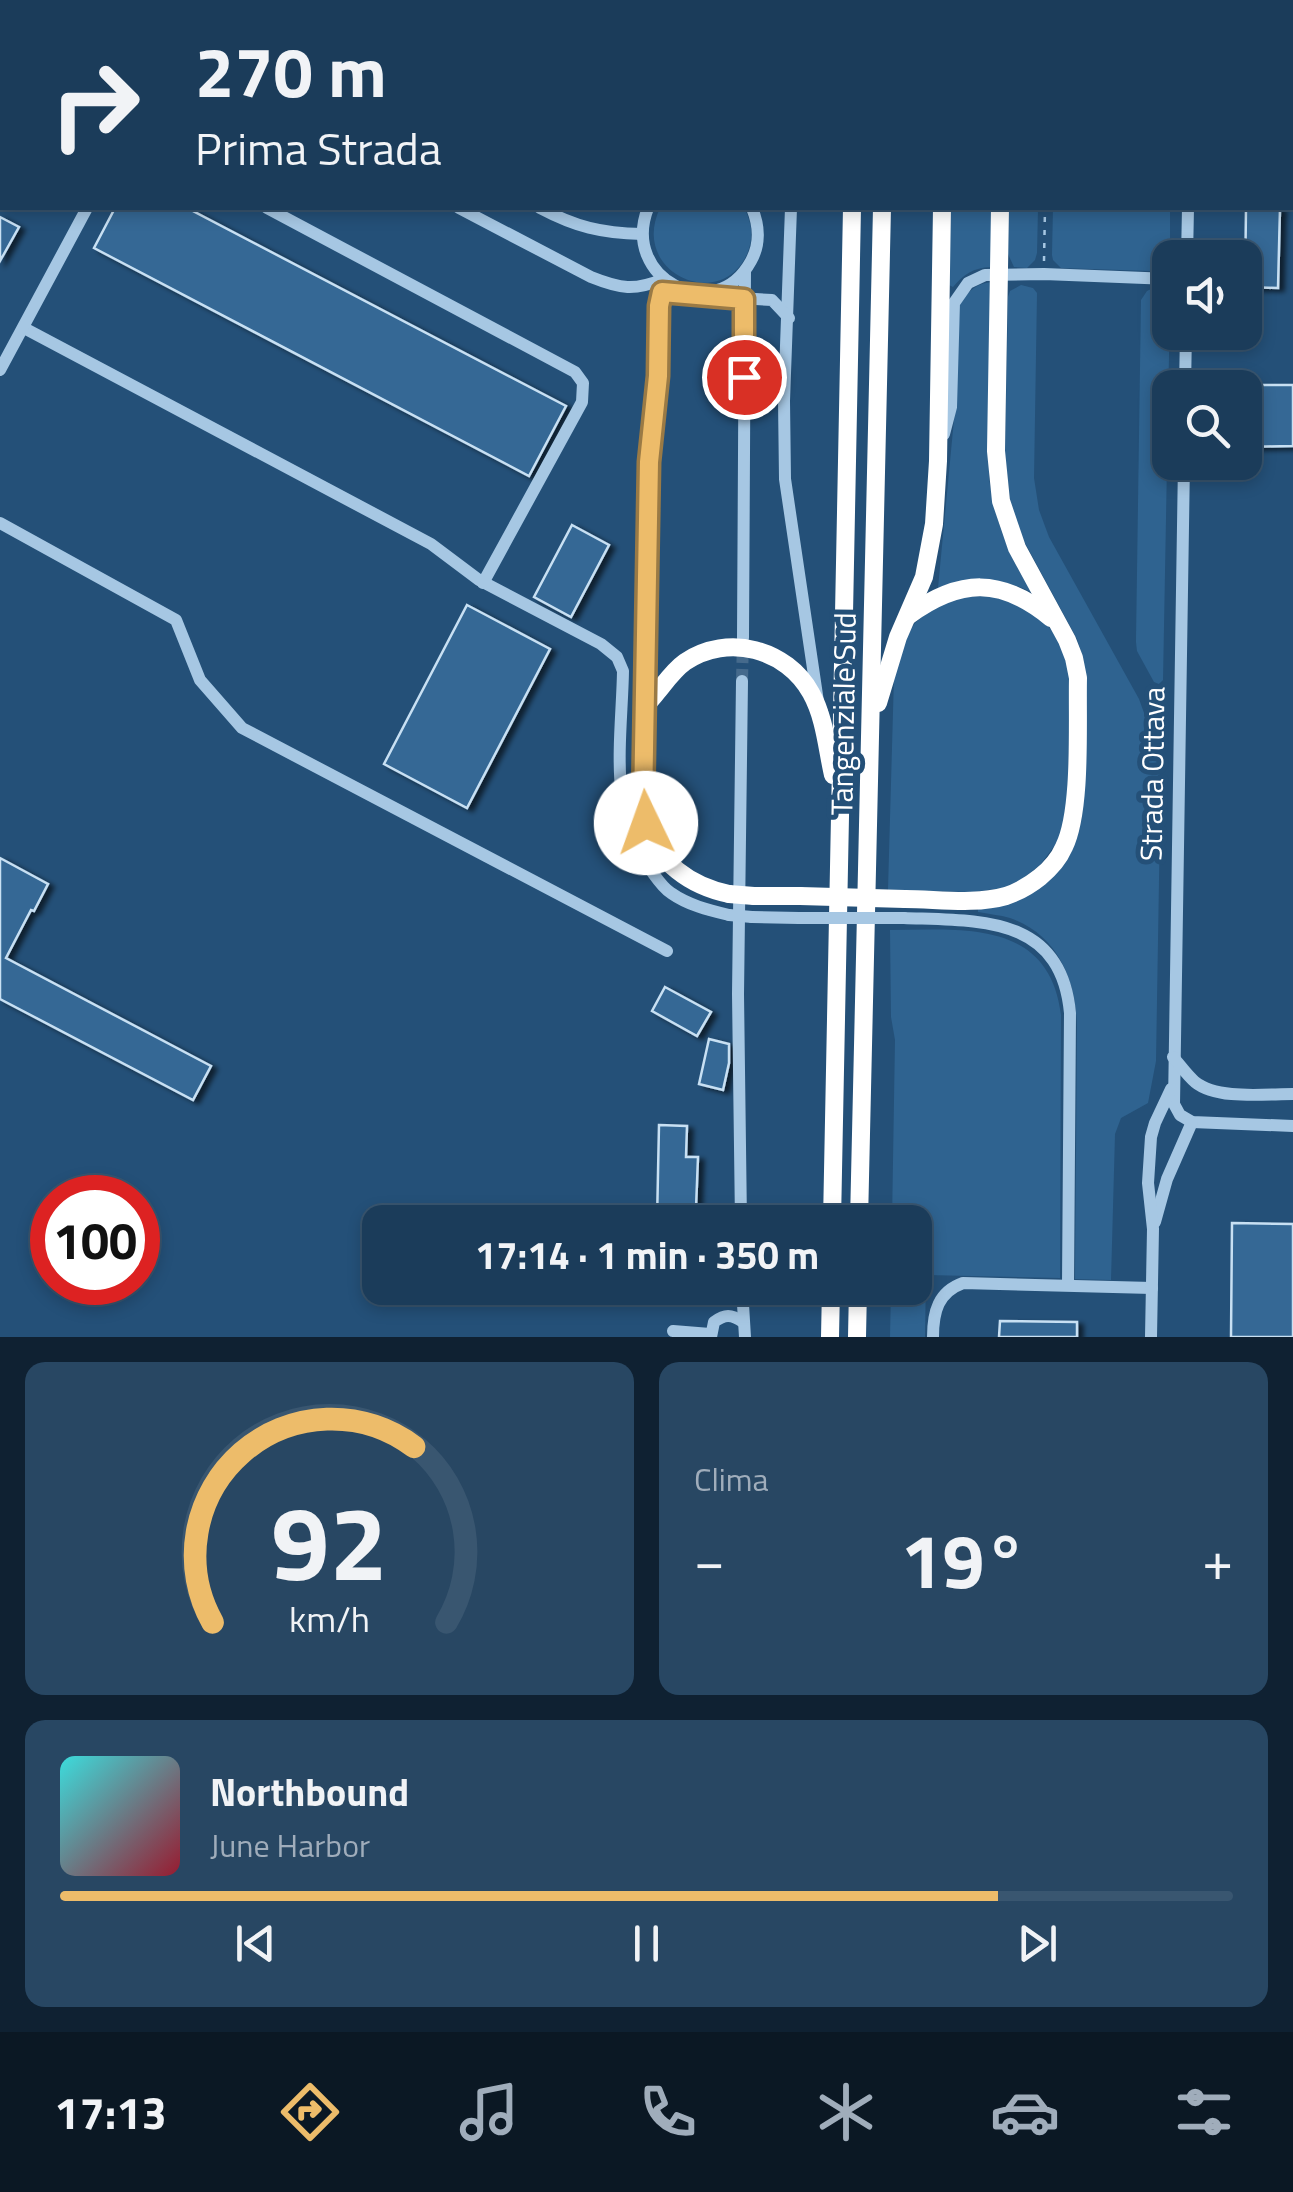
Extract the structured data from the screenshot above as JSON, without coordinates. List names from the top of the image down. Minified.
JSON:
{"streets":{"highway":["Tangenziale Sud"],"street":["Strada Ottava"]},"page":{"turn":["270 m","Prima Strada"],"limit":"100","trip":"17:14 · 1 min · 350 m","tile":"Clima","heat":["−","19°","+"],"song":["Northbound","June Harbor"],"tabs":"17:13","gauge":["92","km/h"]}}
